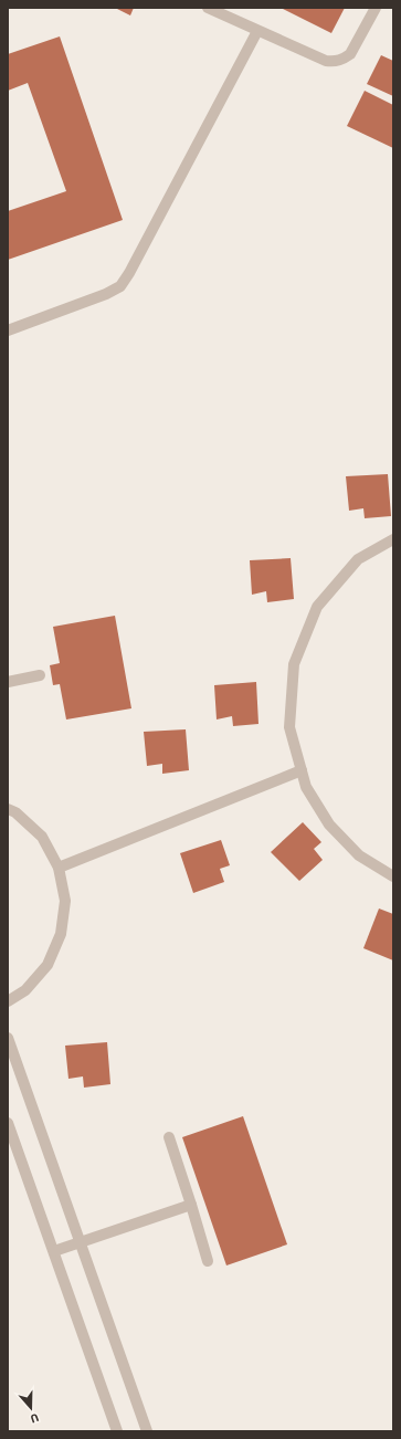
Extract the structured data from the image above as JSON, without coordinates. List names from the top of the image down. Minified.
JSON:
{"north":"bottom"}
